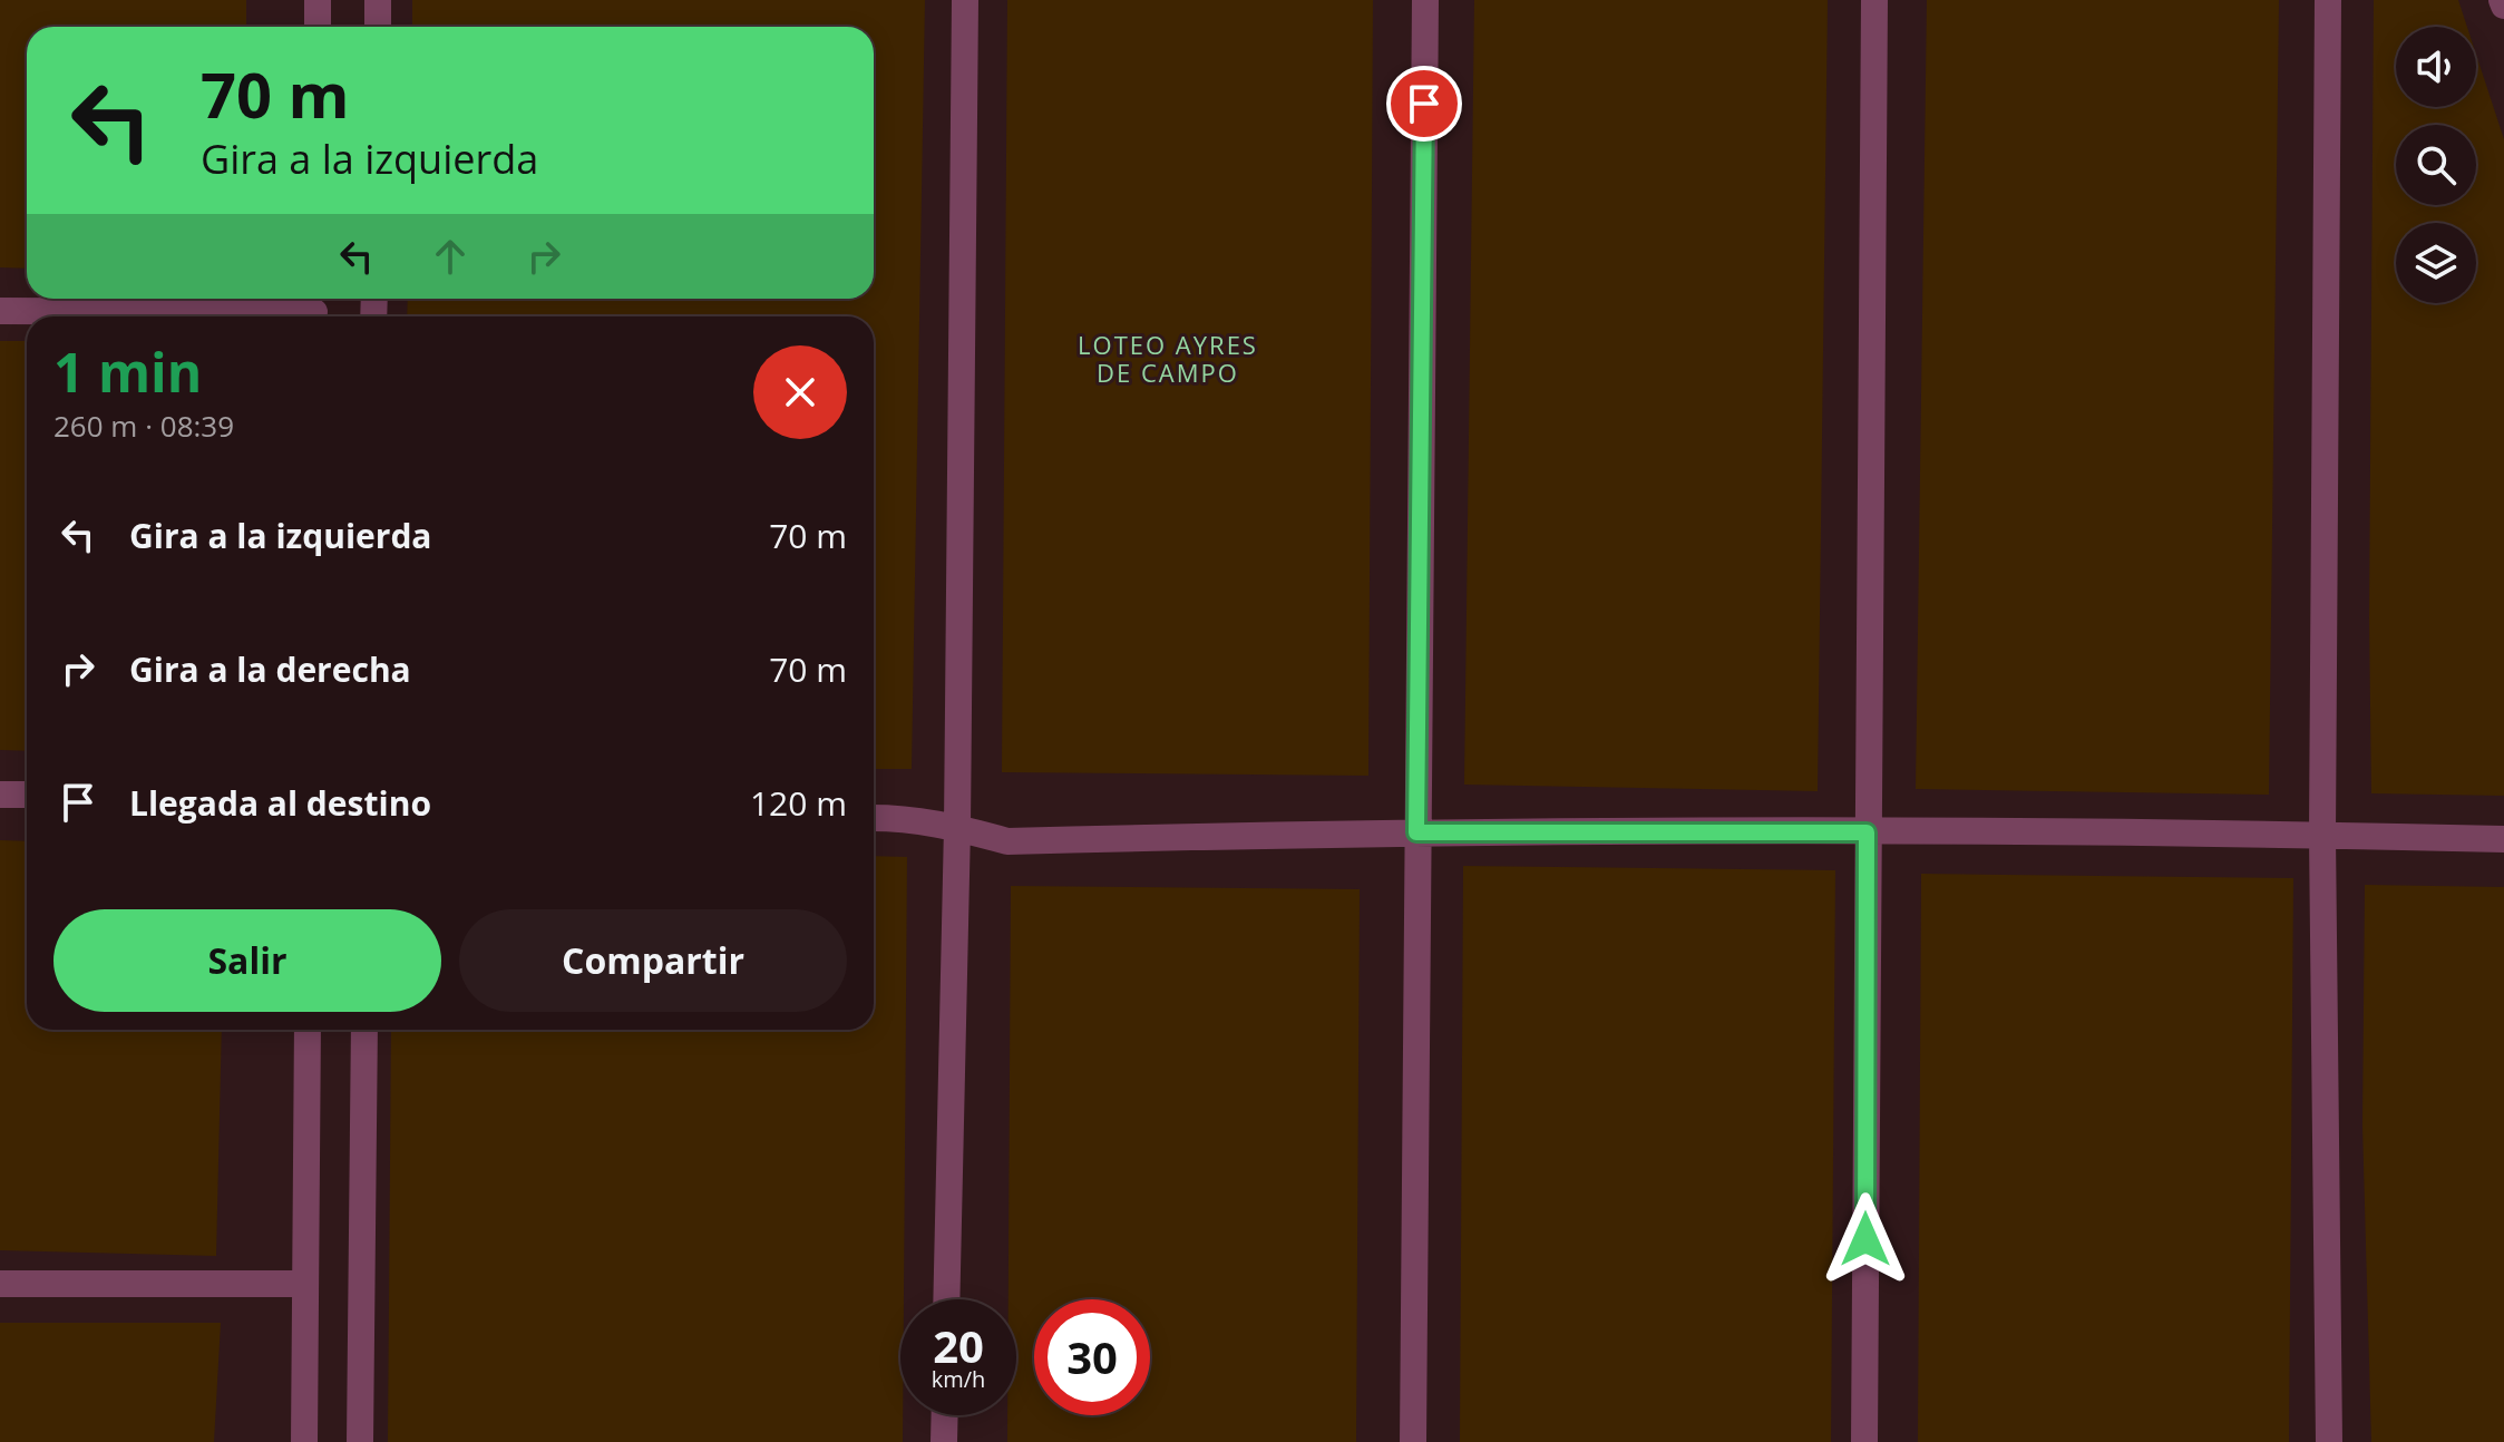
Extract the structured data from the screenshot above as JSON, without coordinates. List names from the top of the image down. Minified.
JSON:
{"districts":["LOTEO AYRES DE CAMPO"],"page":{"turn":["70 m","Gira a la izquierda"],"heading":["1 min","260 m · 08:39"],"list":[{"name":"Gira a la izquierda","value":"70 m"},{"name":"Gira a la derecha","value":"70 m"},{"name":"Llegada al destino","value":"120 m"}],"buttons":["Salir","Compartir"],"speed":"20 km/h","limit":"30"}}
